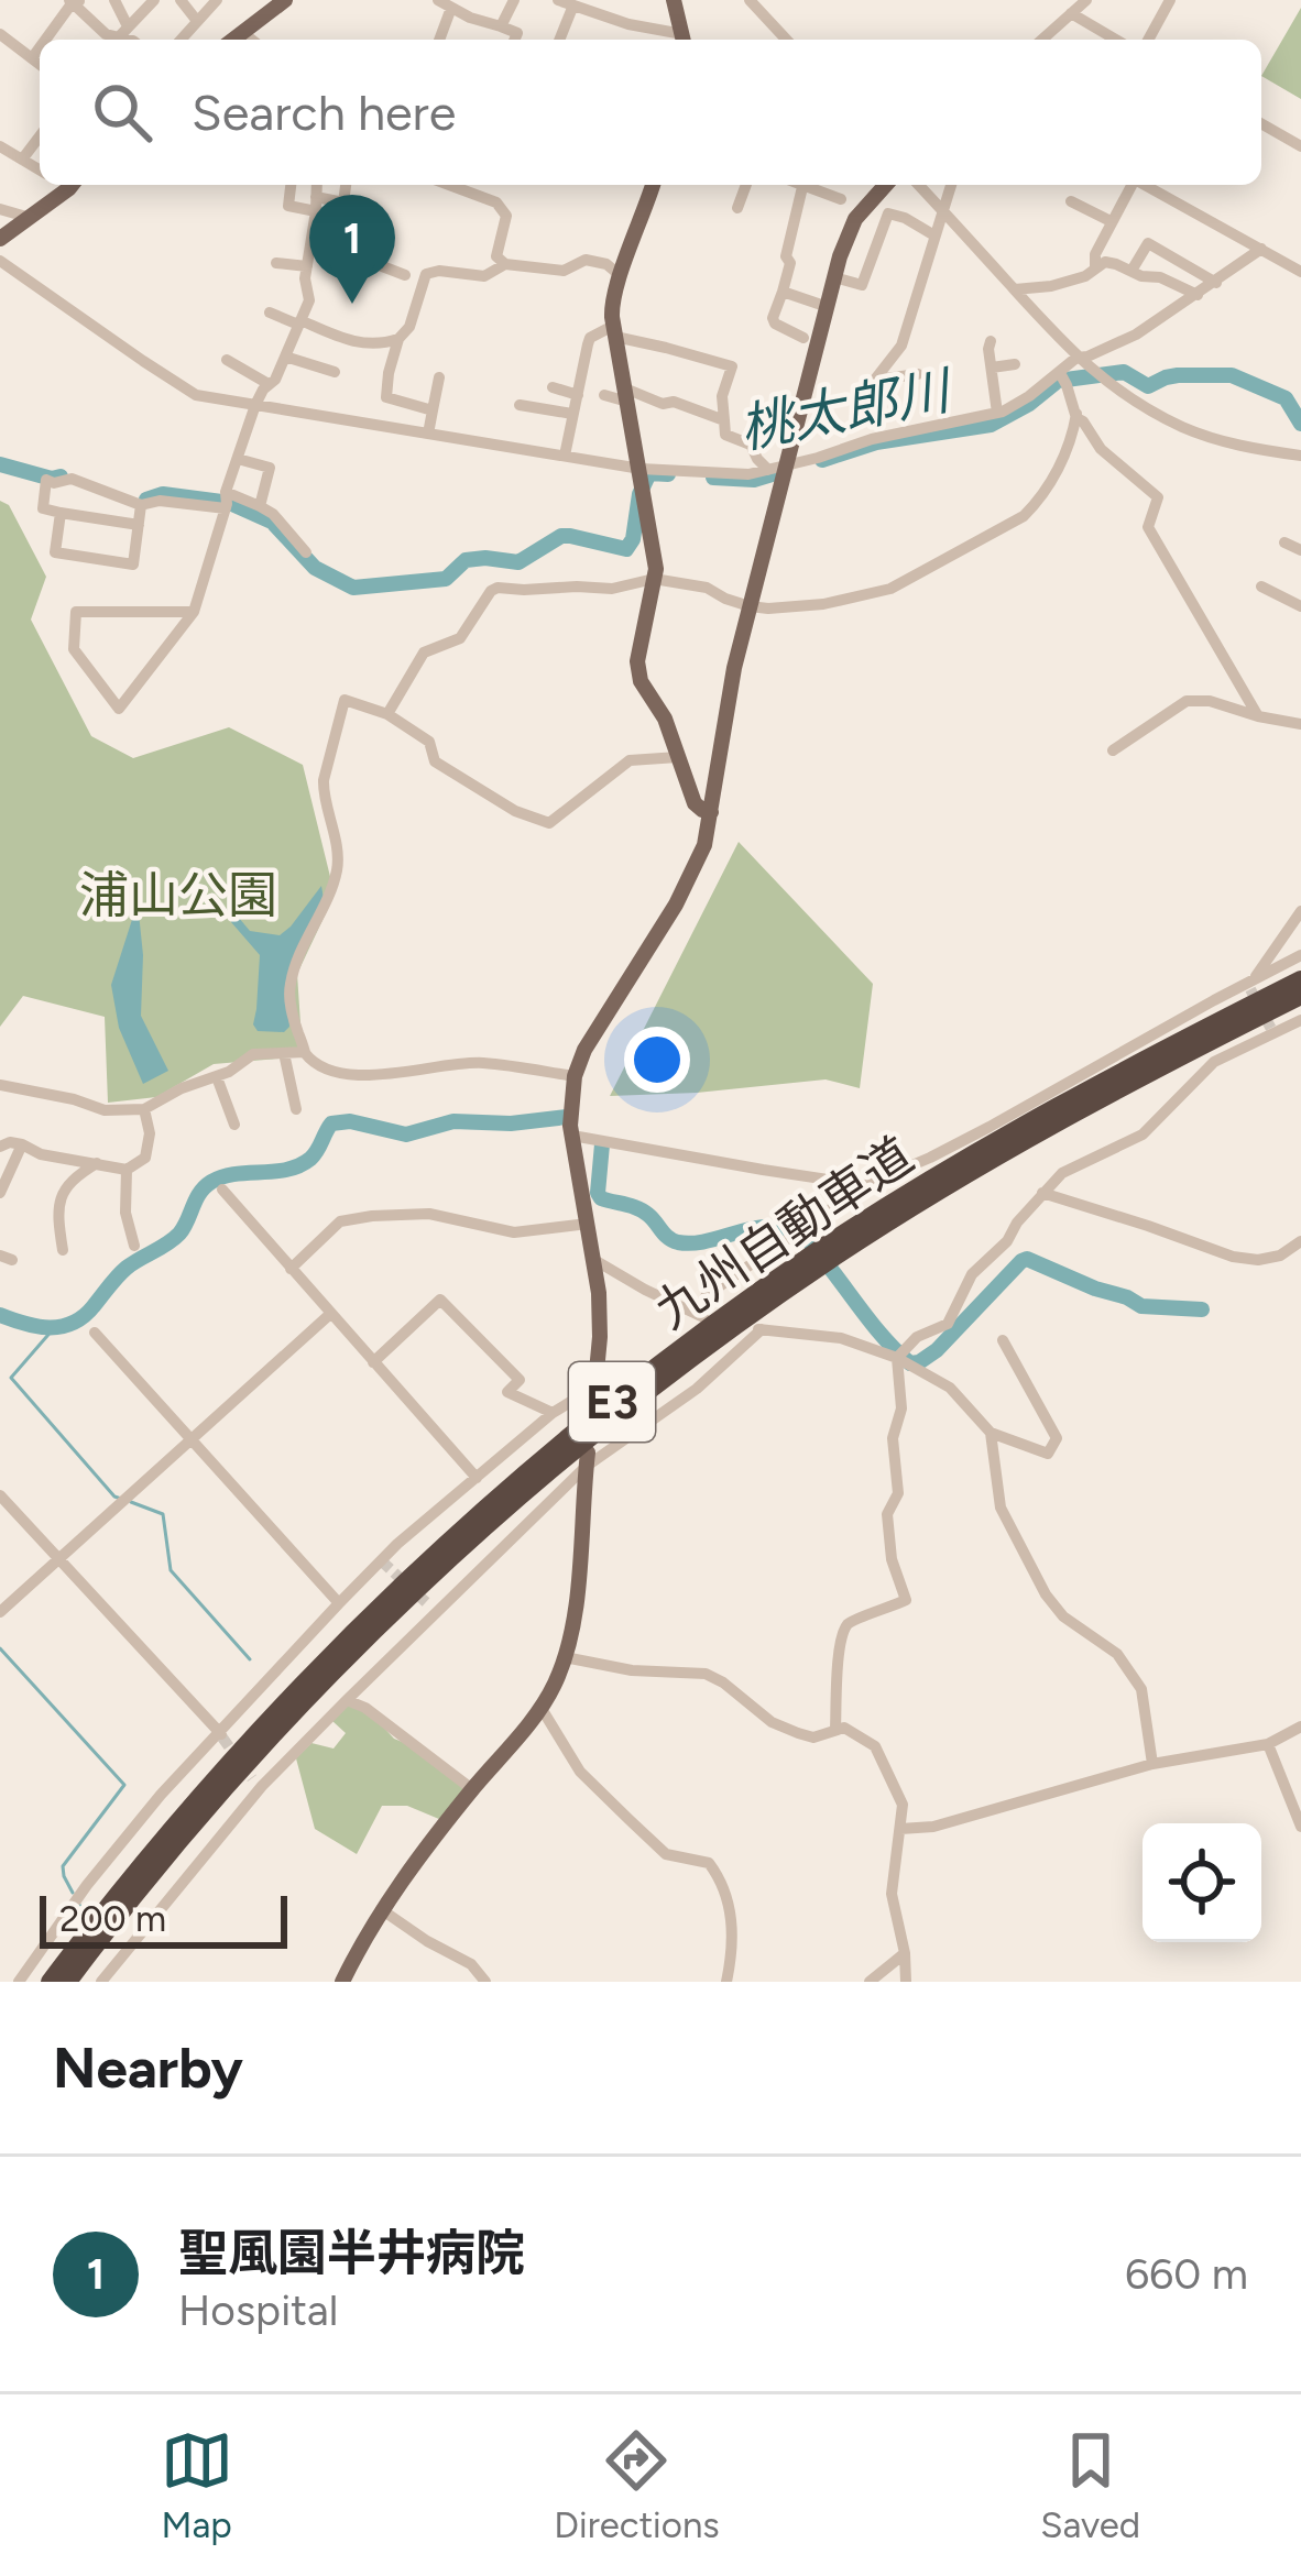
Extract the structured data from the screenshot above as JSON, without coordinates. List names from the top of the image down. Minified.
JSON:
{"streets":{"highway":["九州自動車道","E3"]},"water":["桃太郎川"],"parks":["浦山公園"],"scale_bar":"200 m","page":{"search":"Search here","pins":"1","scale":"200 m","heading":"Nearby","list":[{"mark":"1","name":"聖風園半井病院","note":"Hospital","value":"660 m"}],"nav":["Map","Directions","Saved"]}}
